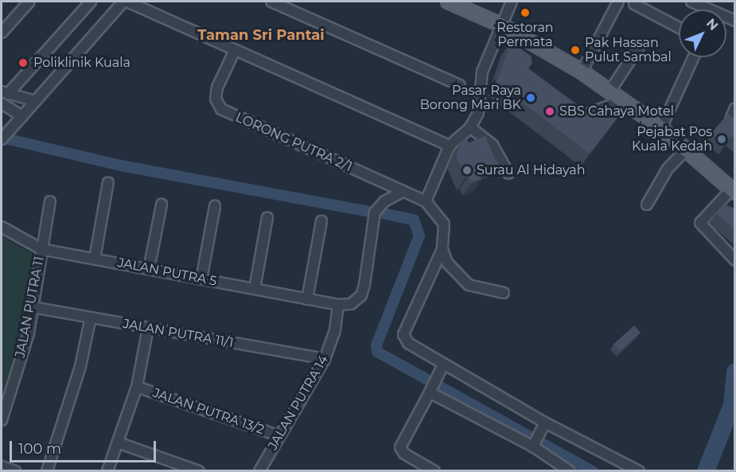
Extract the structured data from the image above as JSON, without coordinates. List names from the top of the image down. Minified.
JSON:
{"streets":{"street":["LORONG PUTRA 2/1","JALAN PUTRA 5","JALAN PUTRA 11","JALAN PUTRA 11/1","JALAN PUTRA 14","JALAN PUTRA 13/2"]},"crossings":[["JALAN PUTRA 5","JALAN PUTRA 11"],["JALAN PUTRA 5","JALAN PUTRA 14"],["JALAN PUTRA 11","JALAN PUTRA 11/1"],["JALAN PUTRA 11/1","JALAN PUTRA 14"],["JALAN PUTRA 14","JALAN PUTRA 13/2"]],"districts":["Taman Sri Pantai"],"places":["Restoran Permata","Pak Hassan Pulut Sambal","Poliklinik Kuala","Pasar Raya Borong Mari BK","SBS Cahaya Motel","Pejabat Pos Kuala Kedah","Surau Al Hidayah"],"scale_bar":"100 m","north":"top right"}
